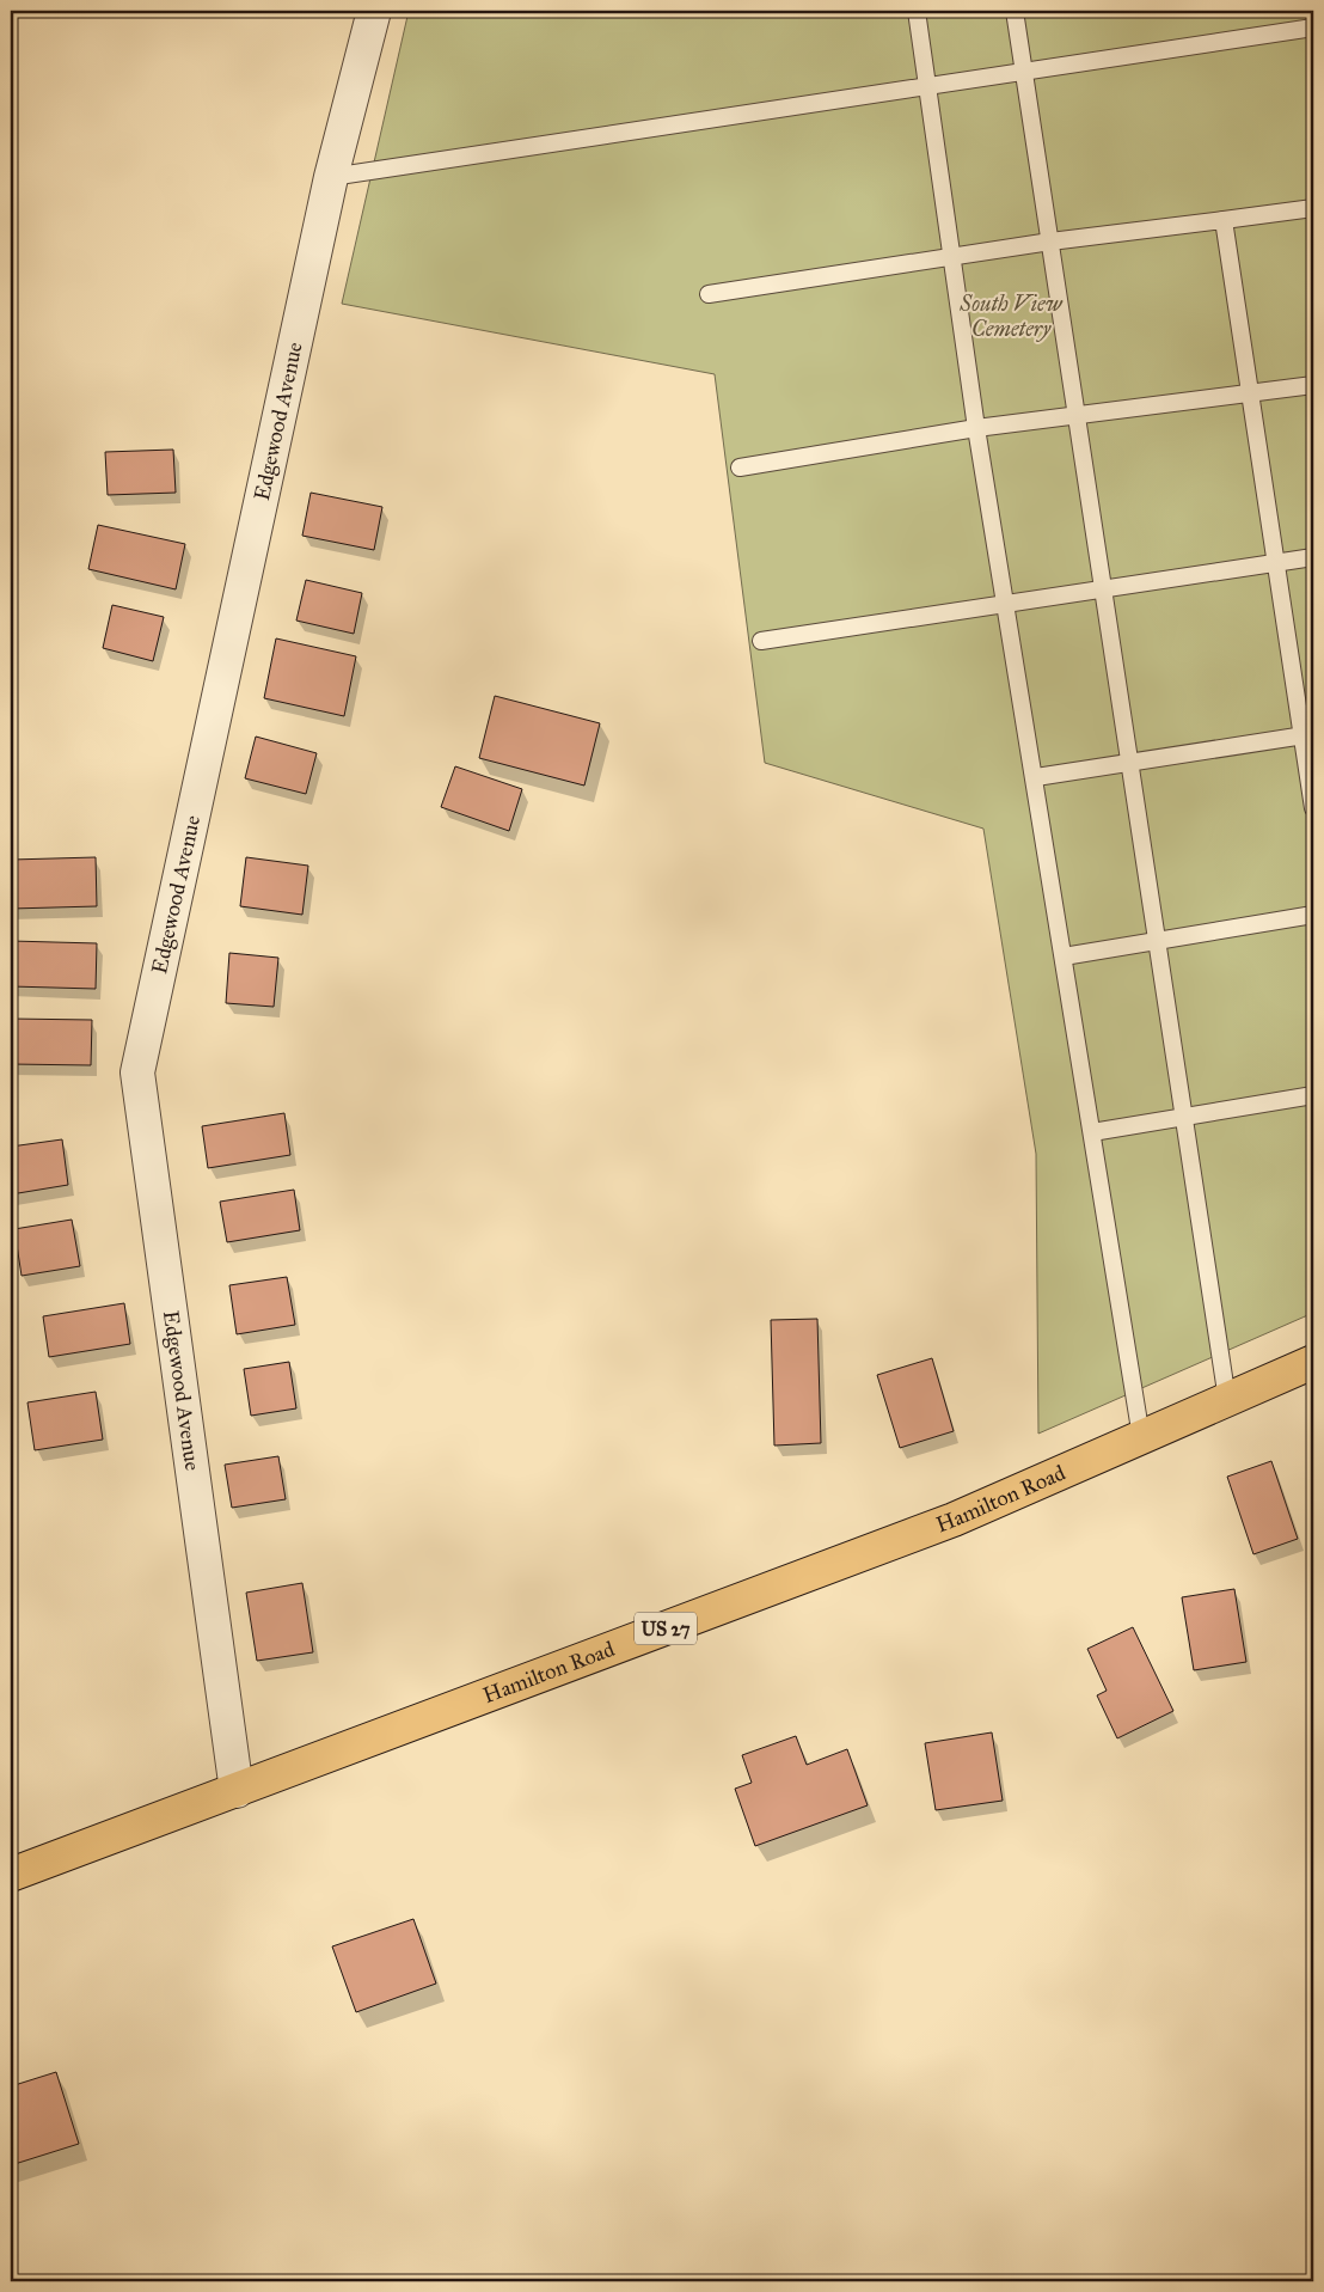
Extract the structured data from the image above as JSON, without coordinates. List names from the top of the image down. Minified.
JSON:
{"streets":{"highway":["Hamilton Road","US 27"],"street":["Edgewood Avenue"]},"crossings":[["Edgewood Avenue","Hamilton Road"]],"parks":["South View Cemetery"]}
